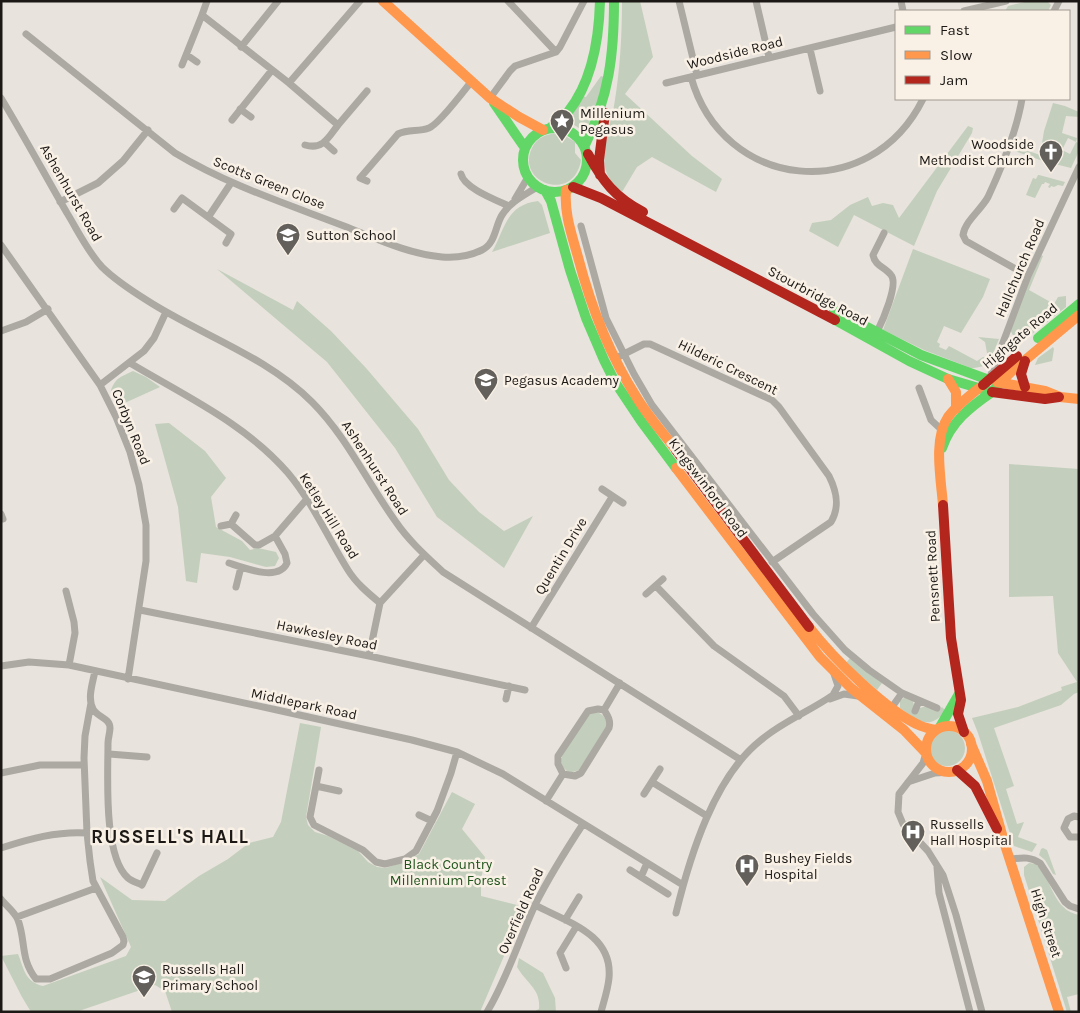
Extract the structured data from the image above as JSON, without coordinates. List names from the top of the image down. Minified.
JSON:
{"streets":{"main road":["Stourbridge Road","Highgate Road","Kingswinford Road","Pensnett Road","High Street"],"street":["Woodside Road","Scotts Green Close","Ashenhurst Road","Hallchurch Road","Hilderic Crescent","Corbyn Road","Ketley Hill Road","Quentin Drive","Hawkesley Road","Middlepark Road","Overfield Road"]},"crossings":[["Scotts Green Close","Stourbridge Road"],["Scotts Green Close","Kingswinford Road"],["Ashenhurst Road","Quentin Drive"],["Hallchurch Road","Stourbridge Road"],["Hallchurch Road","Highgate Road"],["Stourbridge Road","Highgate Road"],["Stourbridge Road","Kingswinford Road"],["Hilderic Crescent","Kingswinford Road"],["Corbyn Road","Hawkesley Road"],["Corbyn Road","Middlepark Road"],["Kingswinford Road","Pensnett Road"],["Kingswinford Road","High Street"],["Pensnett Road","High Street"],["Middlepark Road","Overfield Road"]],"districts":["RUSSELL'S HALL"],"parks":["Black Country Millennium Forest"],"places":{"place":["Millenium Pegasus"],"church":["Woodside Methodist Church"],"school or university":["Sutton School","Pegasus Academy","Russells Hall Primary School"],"hospital":["Russells Hall Hospital","Bushey Fields Hospital"]},"legend":["Fast","Slow","Jam"]}
